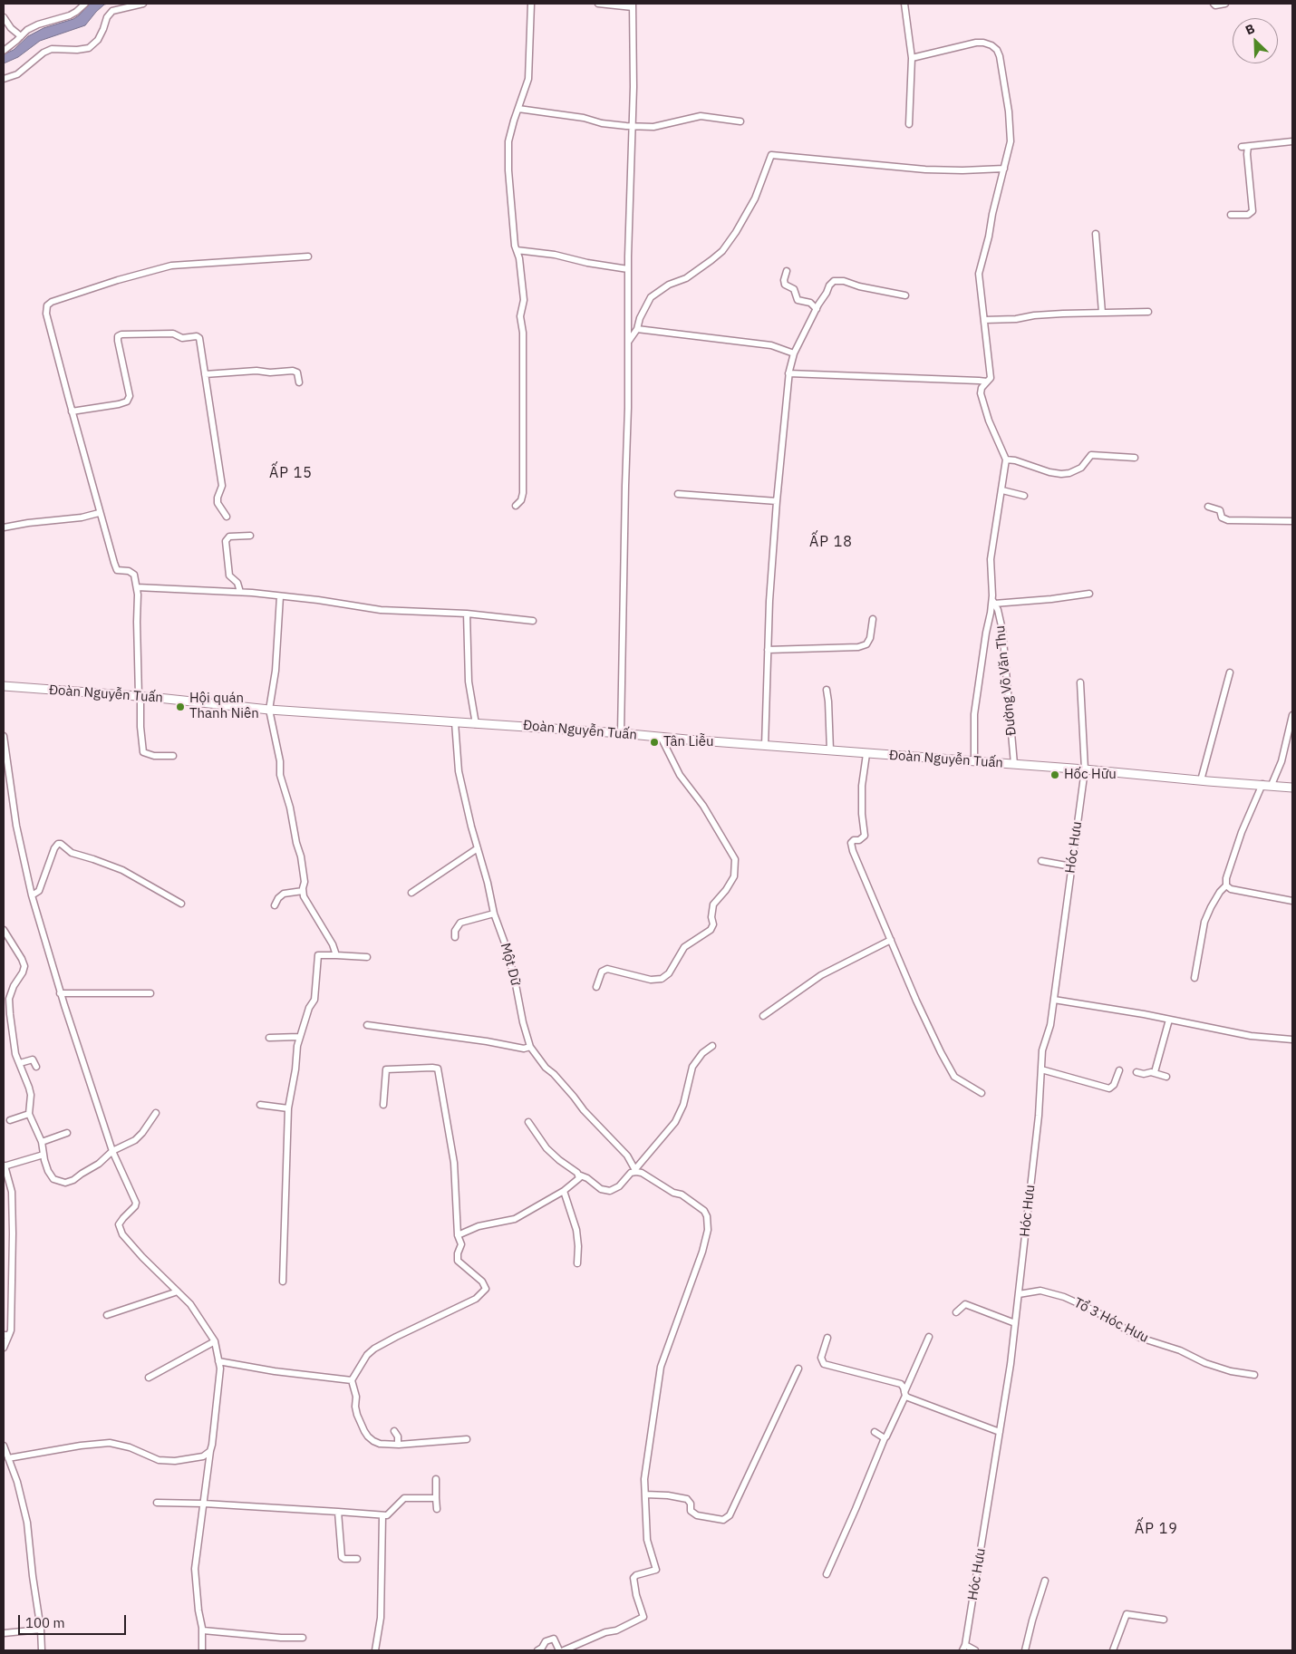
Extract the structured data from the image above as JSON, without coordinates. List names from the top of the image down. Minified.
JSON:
{"streets":{"main road":["Đoàn Nguyễn Tuấn"],"street":["Đường Võ Văn Thu","Hóc Hưu","Một Dữ","Tổ 3 Hóc Hưu"]},"crossings":[["Đường Võ Văn Thu","Đoàn Nguyễn Tuấn"],["Đoàn Nguyễn Tuấn","Hóc Hưu"],["Đoàn Nguyễn Tuấn","Một Dữ"],["Hóc Hưu","Tổ 3 Hóc Hưu"]],"districts":["ẤP 15","ẤP 18","ẤP 19"],"places":["Hội quán Thanh Niên","Tân Liễu","Hốc Hữu"],"scale_bar":"100 m","north":"top left"}
